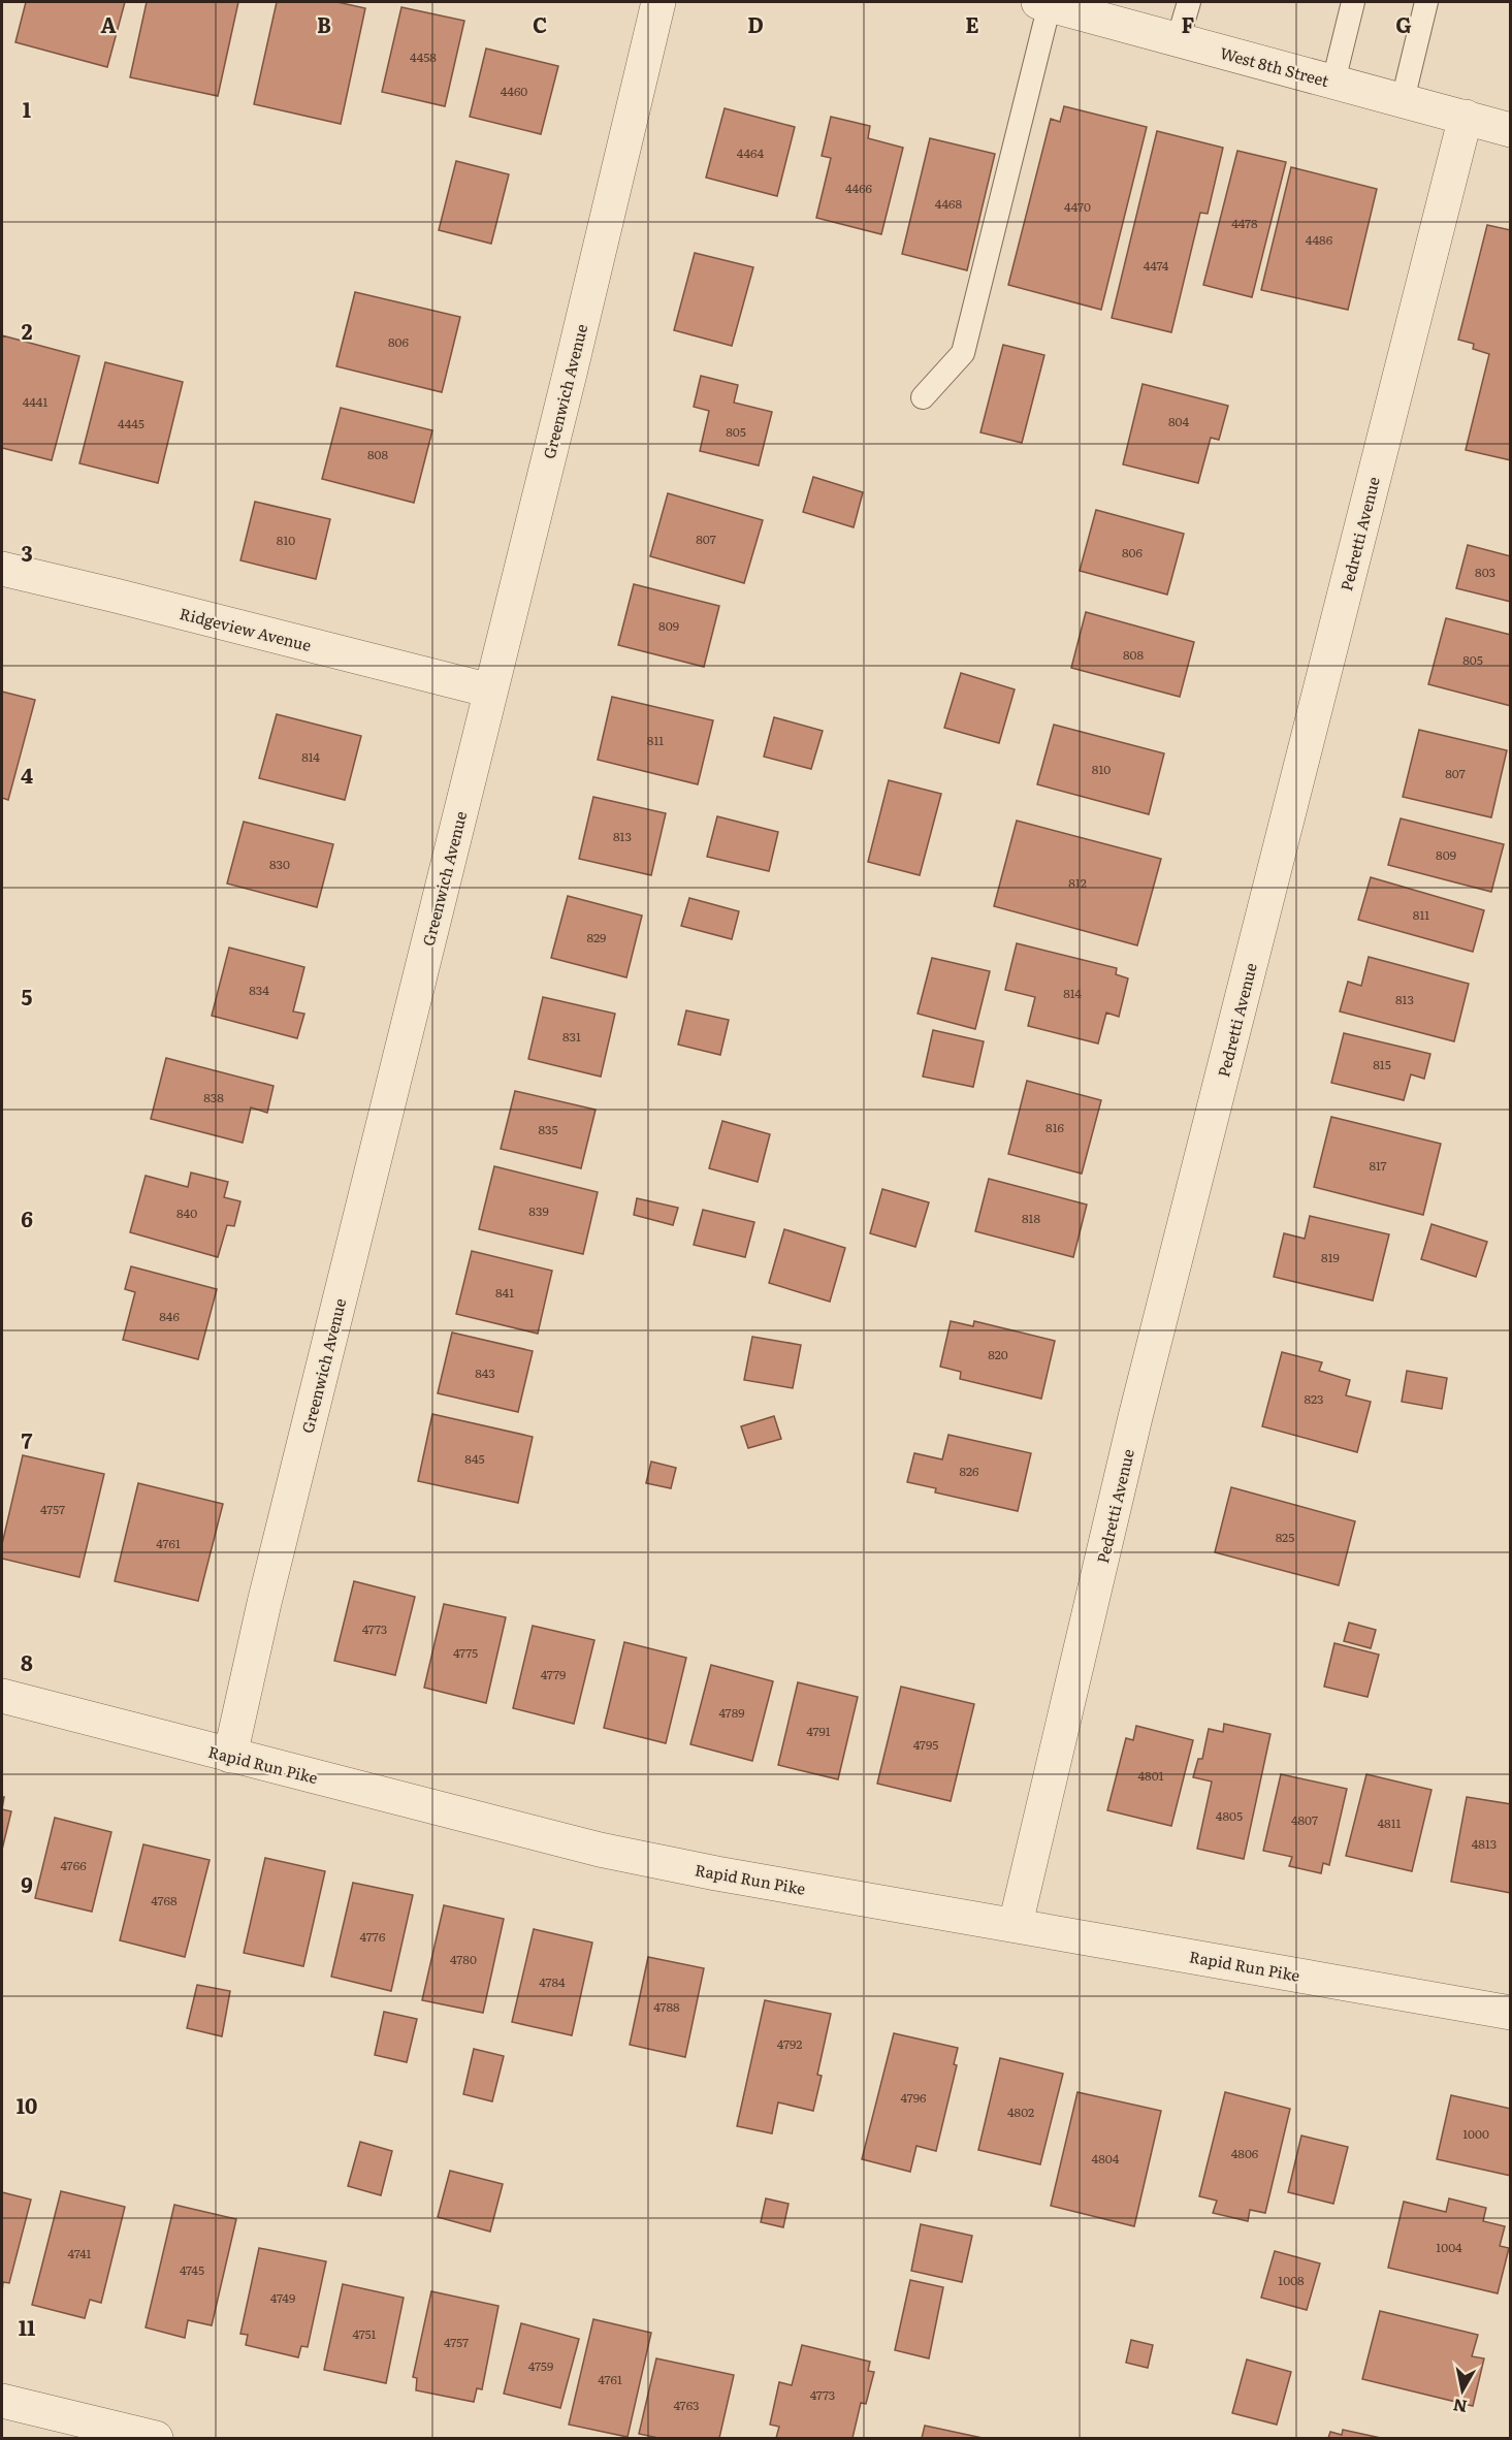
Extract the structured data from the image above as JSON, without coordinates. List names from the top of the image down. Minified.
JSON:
{"streets":{"street":["West 8th Street","Greenwich Avenue","Pedretti Avenue","Ridgeview Avenue","Rapid Run Pike"]},"crossings":[["West 8th Street","Pedretti Avenue"],["Greenwich Avenue","Ridgeview Avenue"],["Greenwich Avenue","Rapid Run Pike"],["Pedretti Avenue","Rapid Run Pike"]],"house_numbers":["4458","4460","4464","4466","4468","4470","4478","4486","4474","806","4441","804","4445","805","808","807","810","806","803","809","808","805","811","814","810","807","813","809","830","812","811","829","834","814","813","831","815","838","816","835","817","839","840","818","819","841","846","820","843","823","845","826","4757","825","4761","4773","4775","4779","4789","4791","4795","4801","4805","4807","4811","4813","4766","4768","4776","4780","4784","4788","4792","4796","4802","1000","4806","4804","1004","4741","4745","1008","4749","4751","4757","4759","4761","4773","4763"],"north":"bottom","grid":{"columns":["A","B","C","D","E","F","G"],"rows":["1","2","3","4","5","6","7","8","9","10","11"]}}
